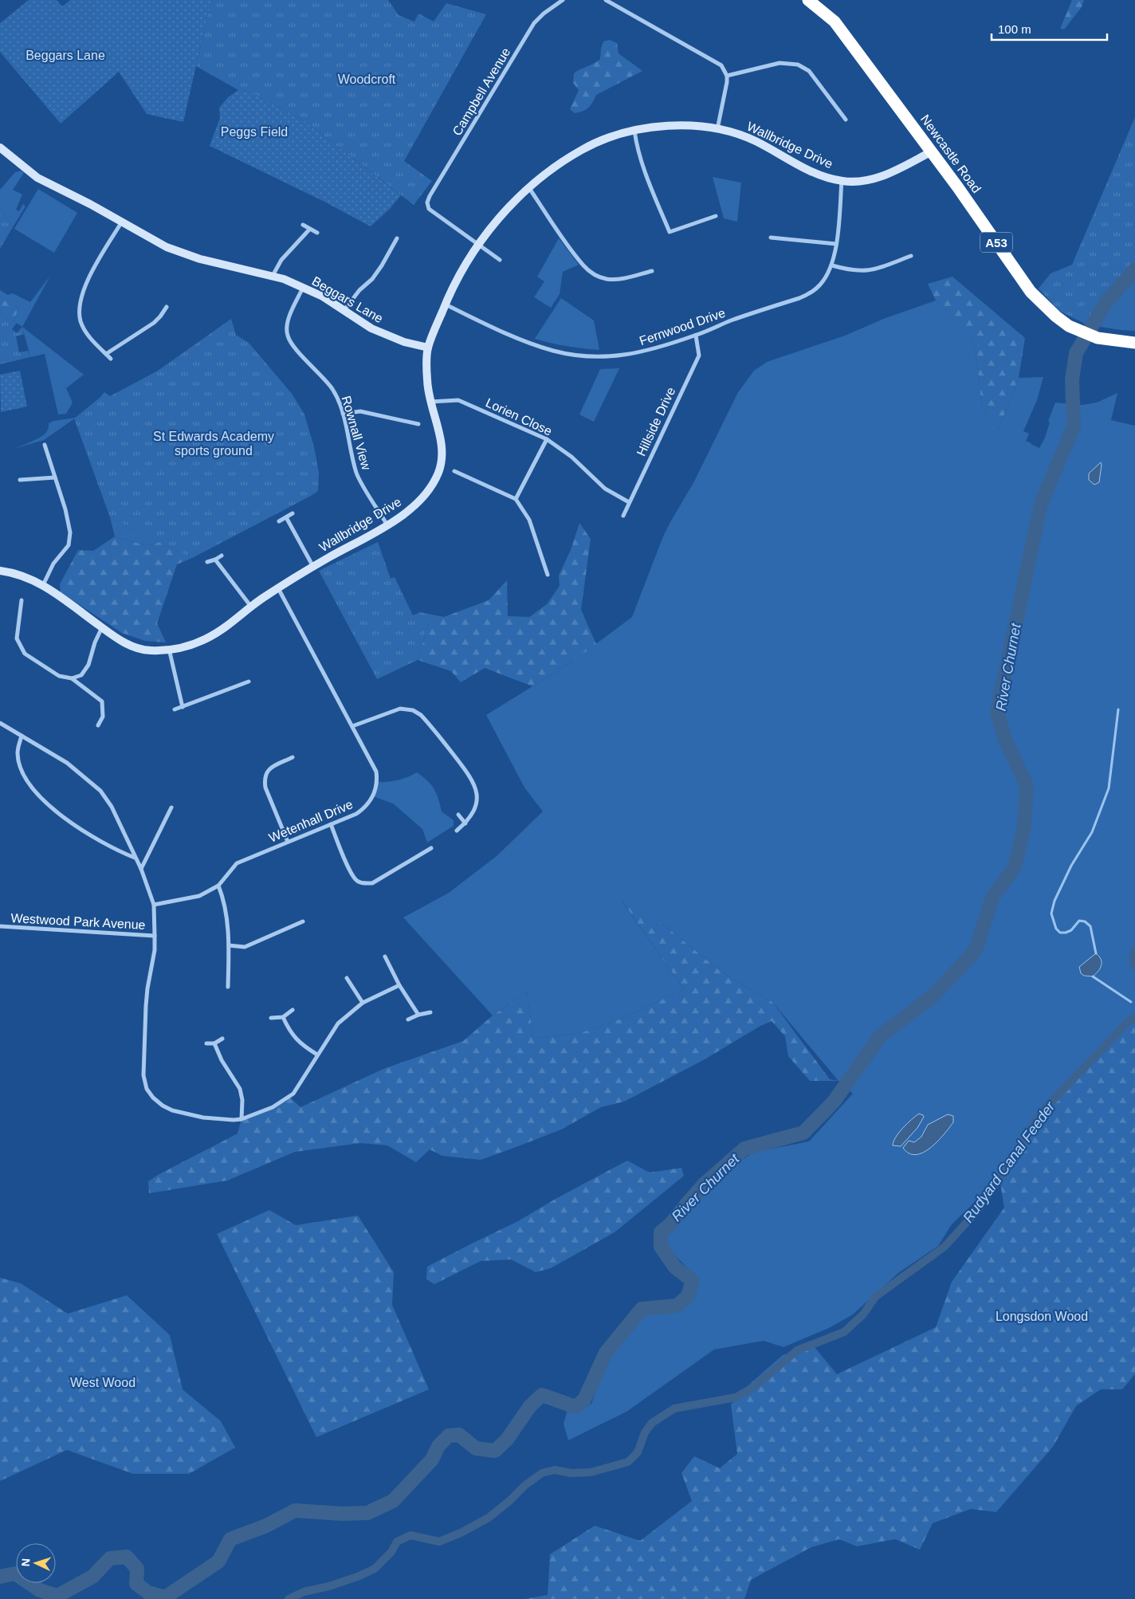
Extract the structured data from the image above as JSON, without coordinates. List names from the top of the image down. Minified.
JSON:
{"streets":{"highway":["Newcastle Road","A53"],"street":["Campbell Avenue","Wallbridge Drive","Beggars Lane","Fernwood Drive","Lorien Close","Hillside Drive","Rownall View","Wetenhall Drive","Westwood Park Avenue"]},"crossings":[["Campbell Avenue","Wallbridge Drive"],["Wallbridge Drive","Newcastle Road"],["Wallbridge Drive","Beggars Lane"],["Wallbridge Drive","Fernwood Drive"],["Wallbridge Drive","Lorien Close"],["Wallbridge Drive","Rownall View"],["Wallbridge Drive","Wetenhall Drive"],["Beggars Lane","Rownall View"],["Fernwood Drive","Hillside Drive"],["Lorien Close","Hillside Drive"]],"water":["River Churnet","Rudyard Canal Feeder"],"parks":["Beggars Lane","Woodcroft","Peggs Field","St Edwards Academy sports ground","Longsdon Wood","West Wood"],"scale_bar":"100 m","north":"left"}
